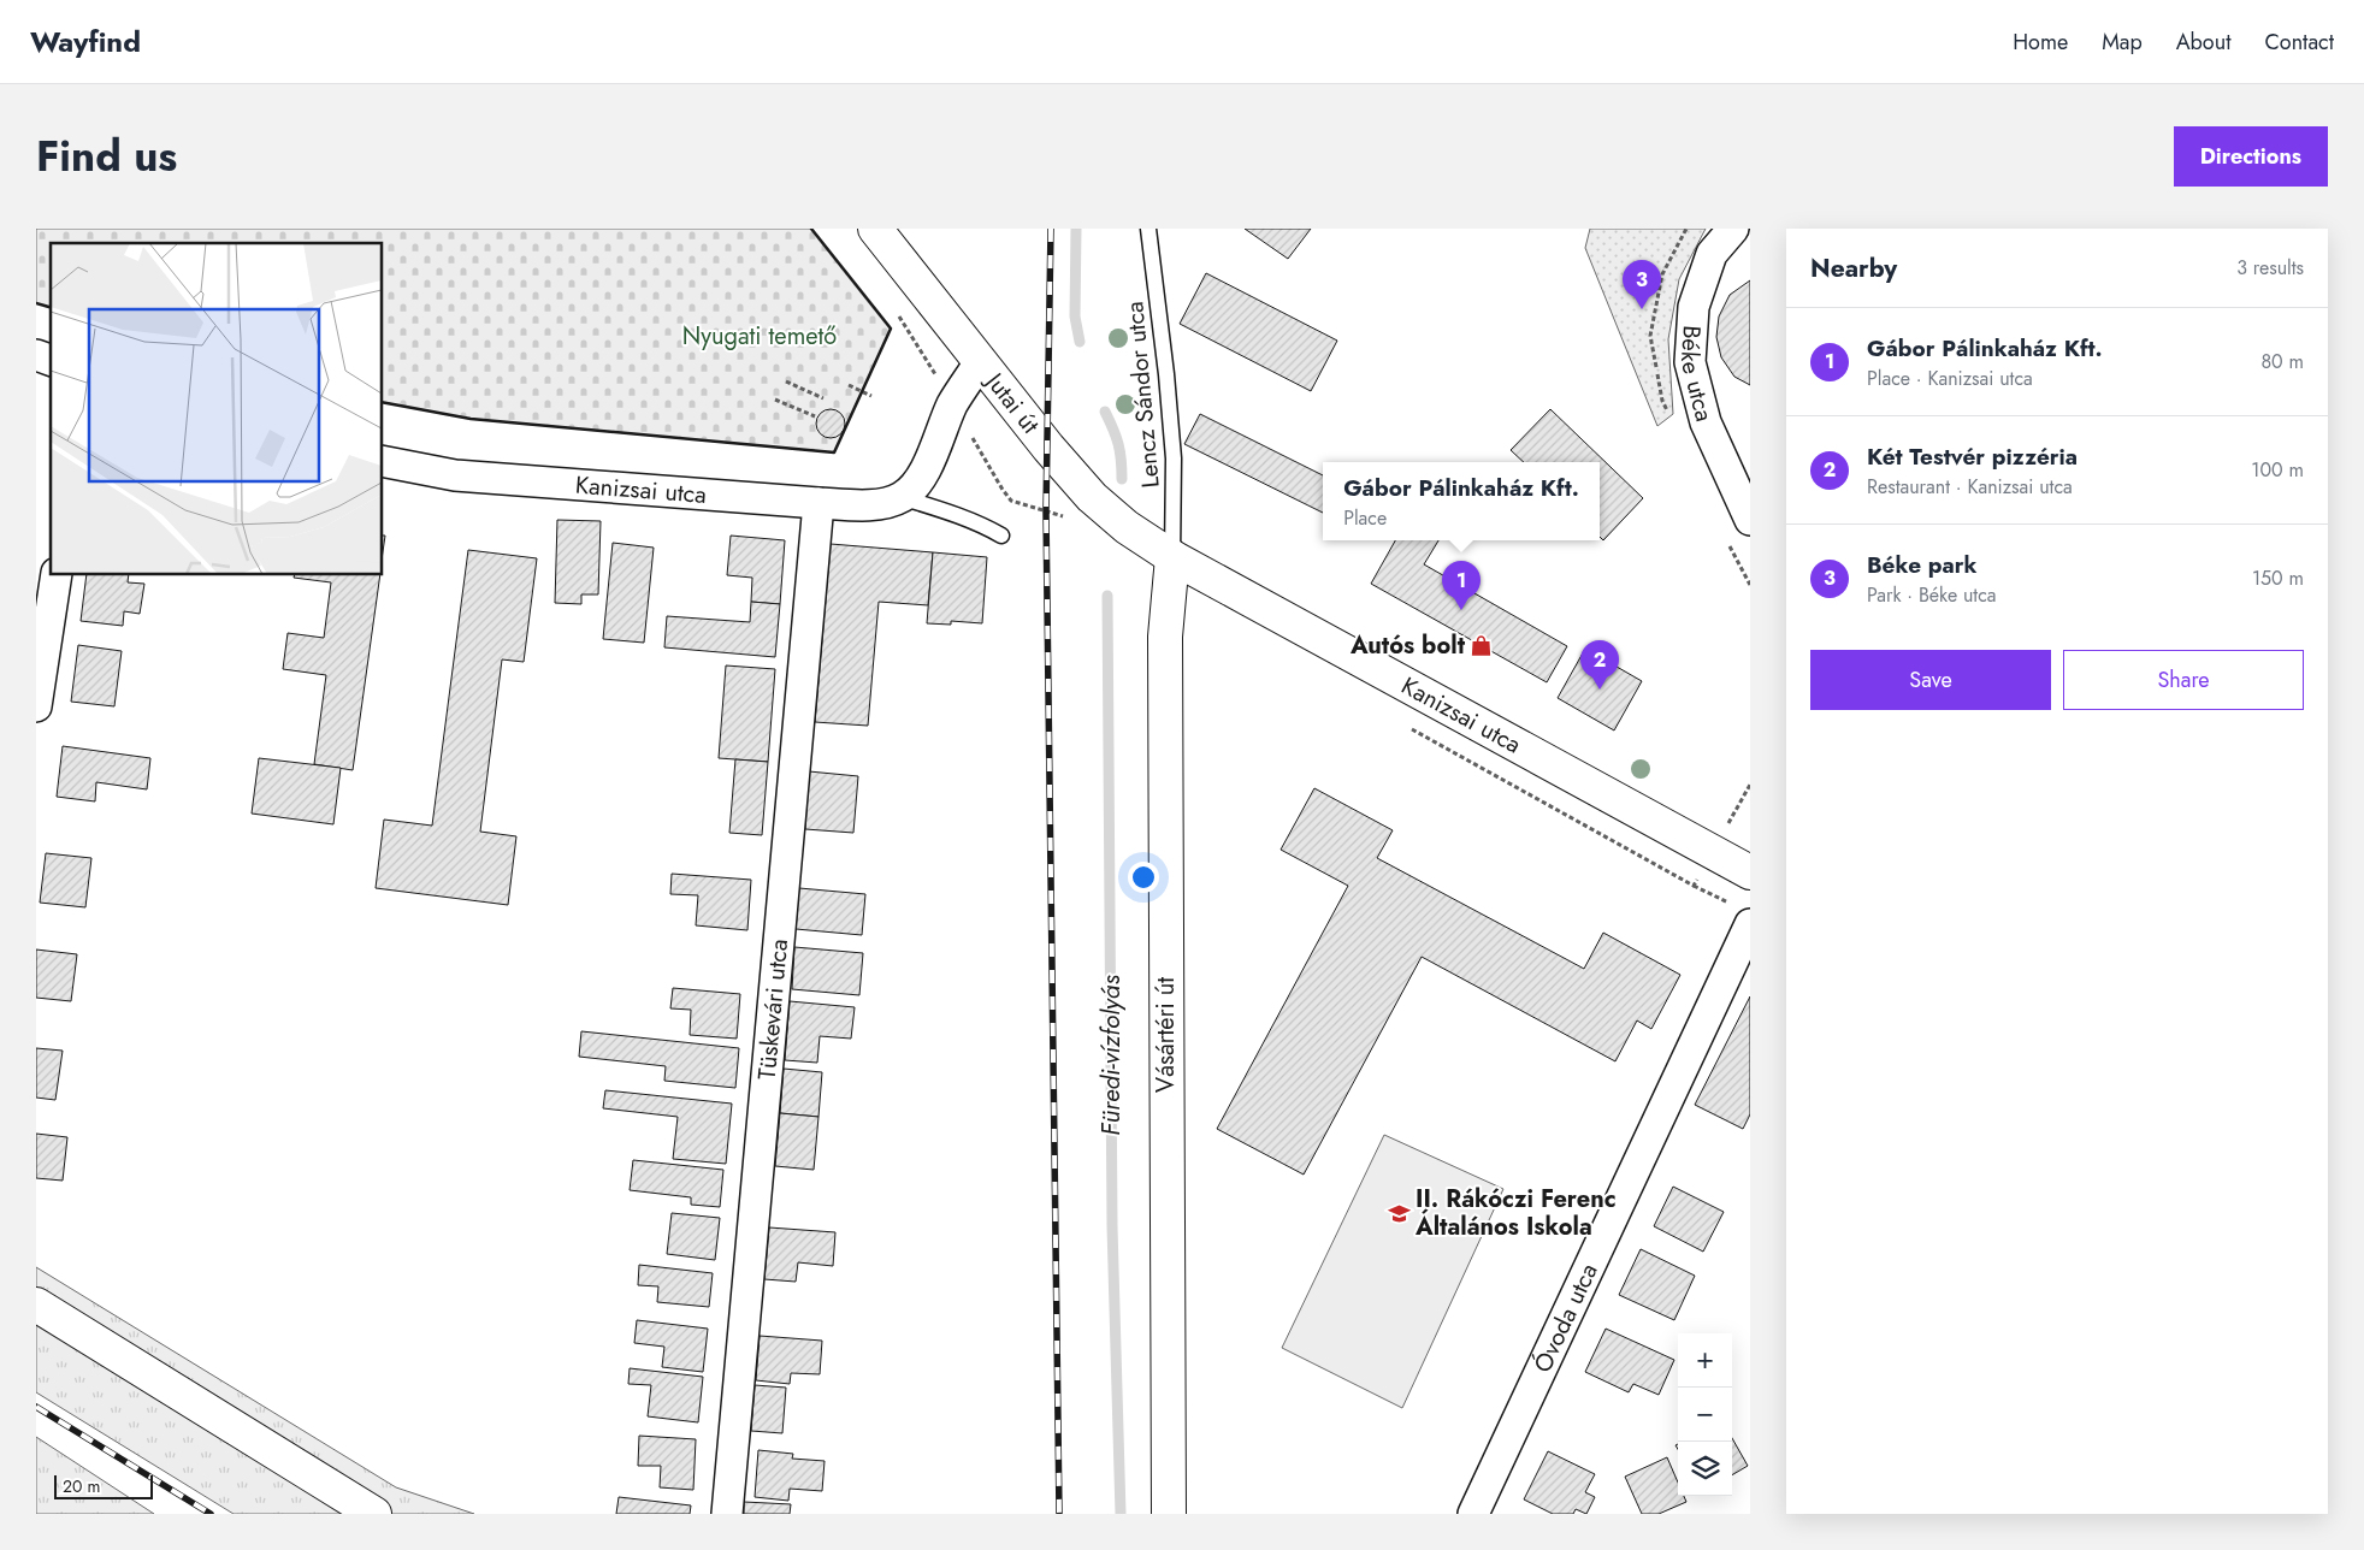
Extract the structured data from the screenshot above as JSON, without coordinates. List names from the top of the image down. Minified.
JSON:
{"streets":{"street":["Béke utca","Jutai út","Kanizsai utca","Tüskevári utca","Vásártéri út","Óvoda utca"],"lane":["Lencz Sándor utca"]},"crossings":[["Lencz Sándor utca","Jutai út"],["Lencz Sándor utca","Kanizsai utca"],["Lencz Sándor utca","Vásártéri út"],["Jutai út","Kanizsai utca"],["Jutai út","Vásártéri út"],["Kanizsai utca","Tüskevári utca"],["Kanizsai utca","Vásártéri út"]],"water":["Füredi-vízfolyás"],"parks":["Nyugati temető"],"places":{"shop":["Autós bolt"],"school or university":["II. Rákóczi Ferenc Általános Iskola"]},"scale_bar":"20 m","page":{"header":"Wayfind","nav":["Home","Map","About","Contact"],"title":"Find us","buttons":["Directions",["Save","Share"]],"heading":["Nearby","3 results"],"pins":["3","1","2"],"list":[{"mark":"1","name":"Gábor Pálinkaház Kft.","note":"Place · Kanizsai utca","value":"80 m"},{"mark":"2","name":"Két Testvér pizzéria","note":"Restaurant · Kanizsai utca","value":"100 m"},{"mark":"3","name":"Béke park","note":"Park · Béke utca","value":"150 m"}],"popup":["Gábor Pálinkaház Kft.","Place"],"map_buttons":["+","−"],"scale":"20 m"}}
